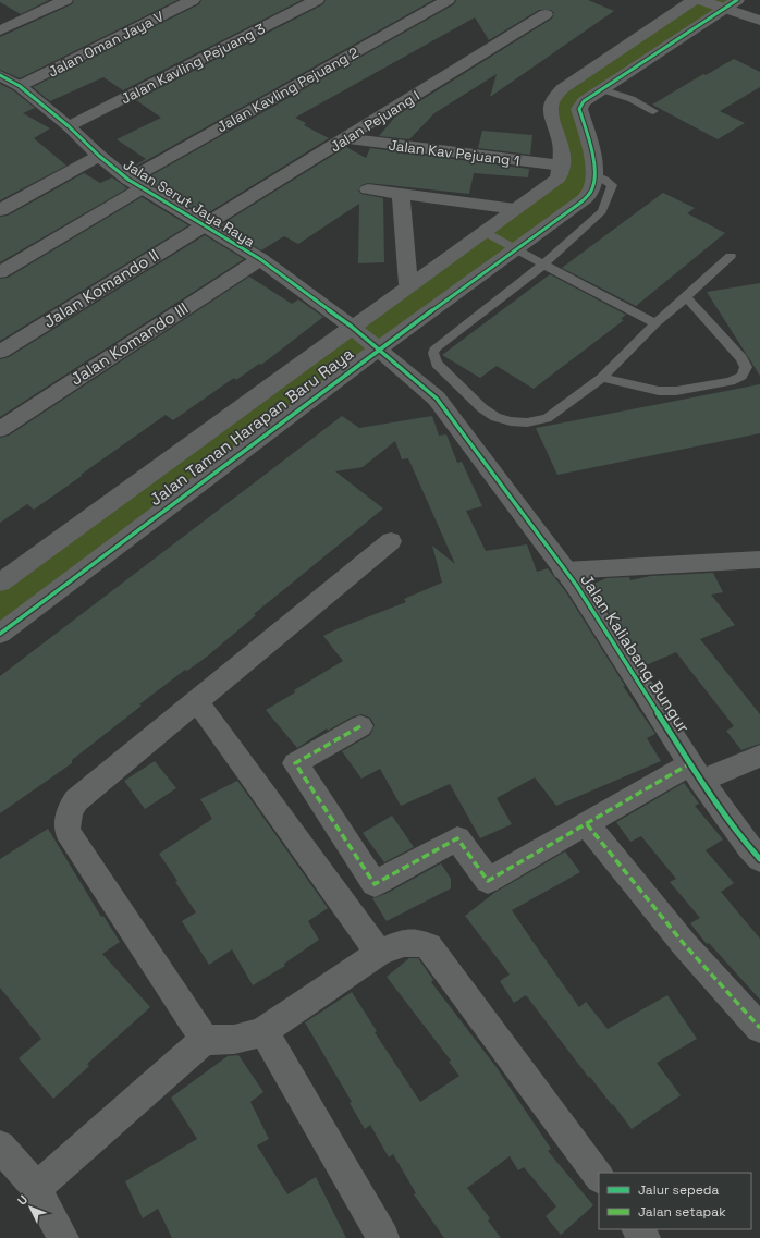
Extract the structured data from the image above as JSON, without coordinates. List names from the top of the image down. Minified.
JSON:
{"streets":{"street":["Jalan Oman Jaya V","Jalan Kavling Pejuang 3","Jalan Kavling Pejuang 2","Jalan Pejuang I","Jalan Kav Pejuang 1","Jalan Serut Jaya Raya","Jalan Komando II","Jalan Komando III","Jalan Taman Harapan Baru Raya","Jalan Kaliabang Bungur"]},"crossings":[["Jalan Oman Jaya V","Jalan Serut Jaya Raya"],["Jalan Kavling Pejuang 3","Jalan Serut Jaya Raya"],["Jalan Kavling Pejuang 2","Jalan Serut Jaya Raya"],["Jalan Pejuang I","Jalan Kav Pejuang 1"],["Jalan Pejuang I","Jalan Serut Jaya Raya"],["Jalan Pejuang I","Jalan Komando II"],["Jalan Kav Pejuang 1","Jalan Taman Harapan Baru Raya"],["Jalan Serut Jaya Raya","Jalan Komando II"],["Jalan Serut Jaya Raya","Jalan Komando III"],["Jalan Serut Jaya Raya","Jalan Taman Harapan Baru Raya"],["Jalan Serut Jaya Raya","Jalan Kaliabang Bungur"],["Jalan Taman Harapan Baru Raya","Jalan Kaliabang Bungur"]],"legend":["Jalur sepeda","Jalan setapak"],"north":"top left"}
